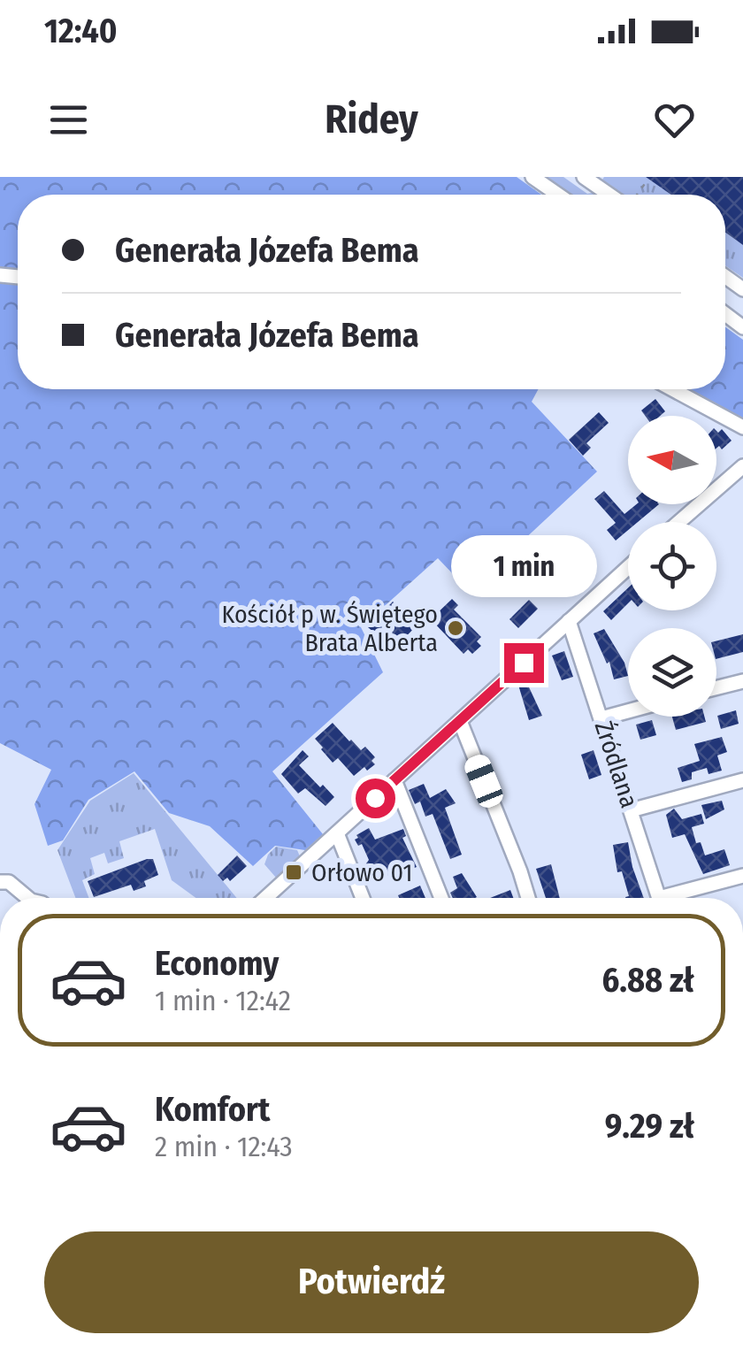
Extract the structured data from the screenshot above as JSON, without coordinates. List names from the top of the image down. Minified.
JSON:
{"streets":{"street":["Źródlana"]},"places":{"other":["Kościół p w. Świętego Brata Alberta"],"transit":["Orłowo 01"]},"north":"left","page":{"status":"12:40","header":"Ridey","banner":["Generała Józefa Bema","Generała Józefa Bema"],"bubble":"1 min","list":[{"name":"Economy","note":"1 min · 12:42","value":"6.88 zł"},{"name":"Komfort","note":"2 min · 12:43","value":"9.29 zł"}],"buttons":"Potwierdź"}}
